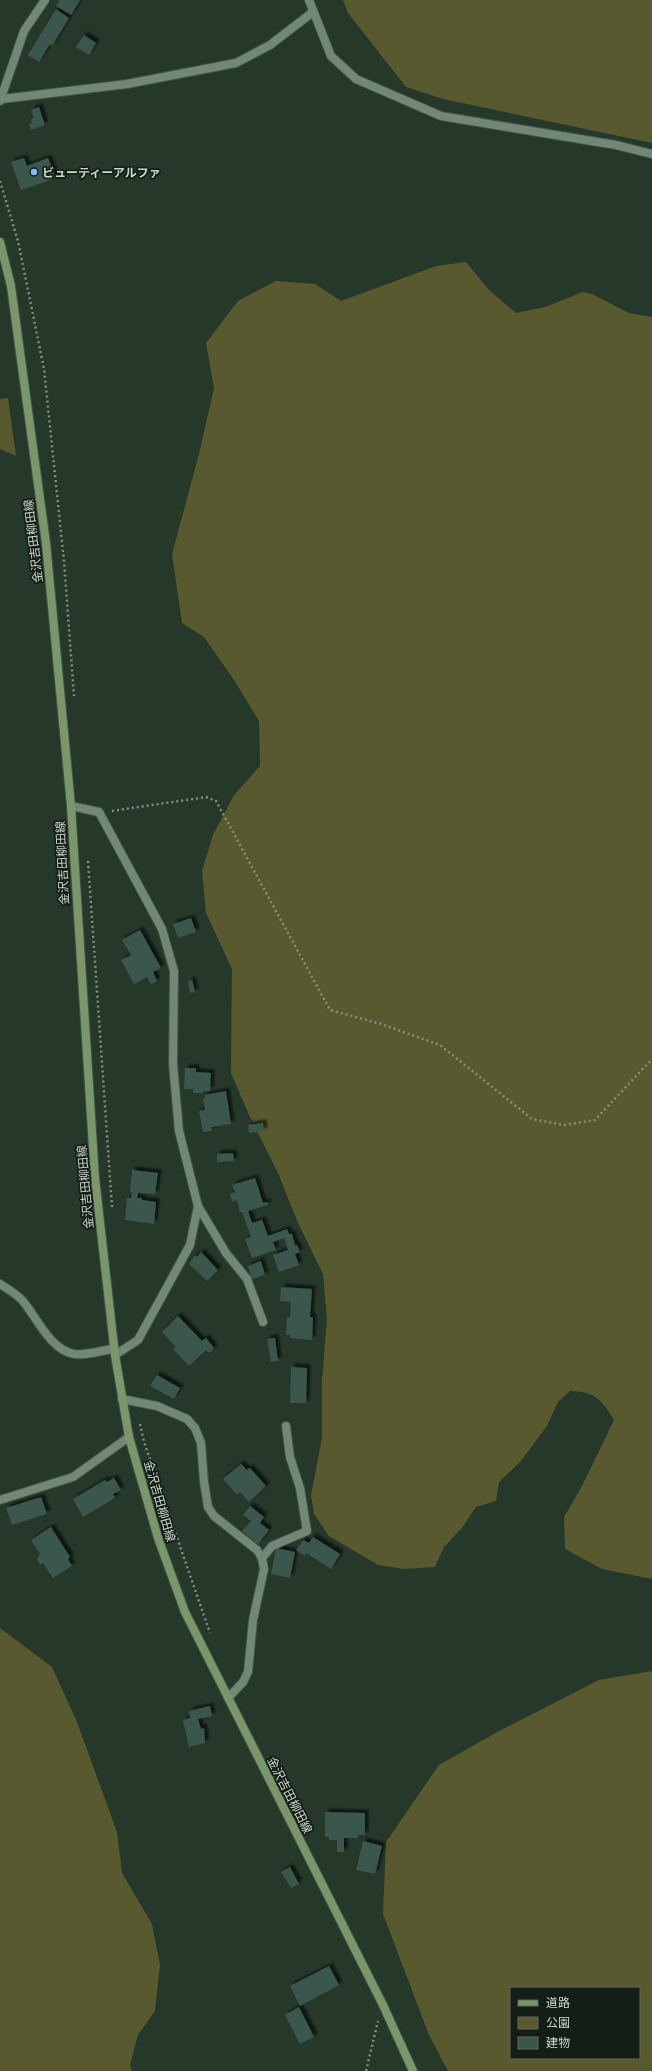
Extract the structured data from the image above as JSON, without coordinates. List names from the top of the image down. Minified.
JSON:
{"streets":{"main road":["金沢吉田柳田線"]},"places":["ビューティーアルファ"],"legend":["道路","公園","建物"]}
